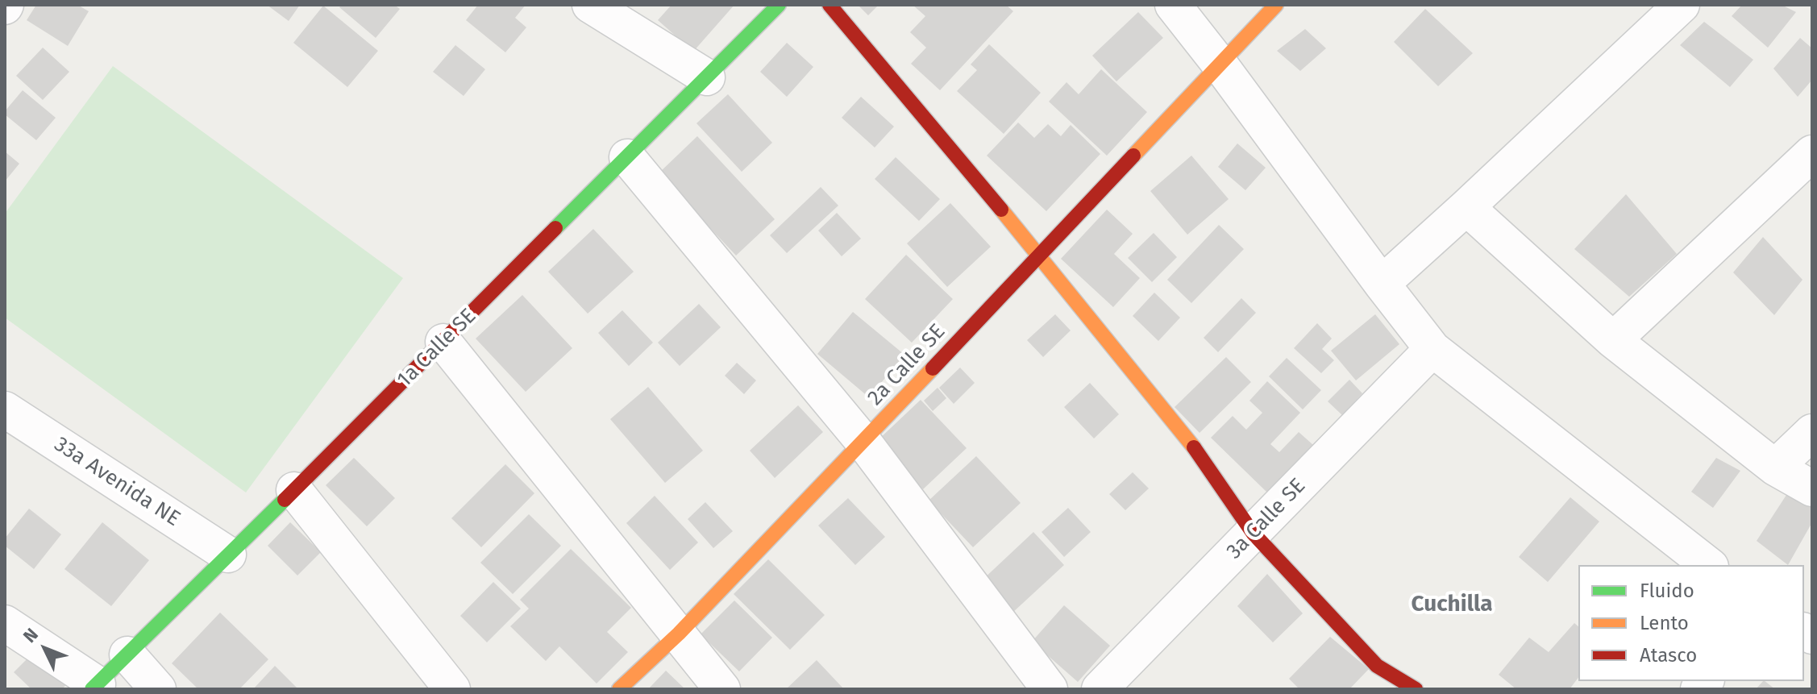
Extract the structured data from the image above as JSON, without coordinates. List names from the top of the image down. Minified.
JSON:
{"streets":{"street":["1a Calle SE","2a Calle SE","33a Avenida NE","3a Calle SE"]},"crossings":[["1a Calle SE","33a Avenida NE"]],"districts":["Cuchilla"],"legend":["Fluido","Lento","Atasco"],"north":"top left"}
